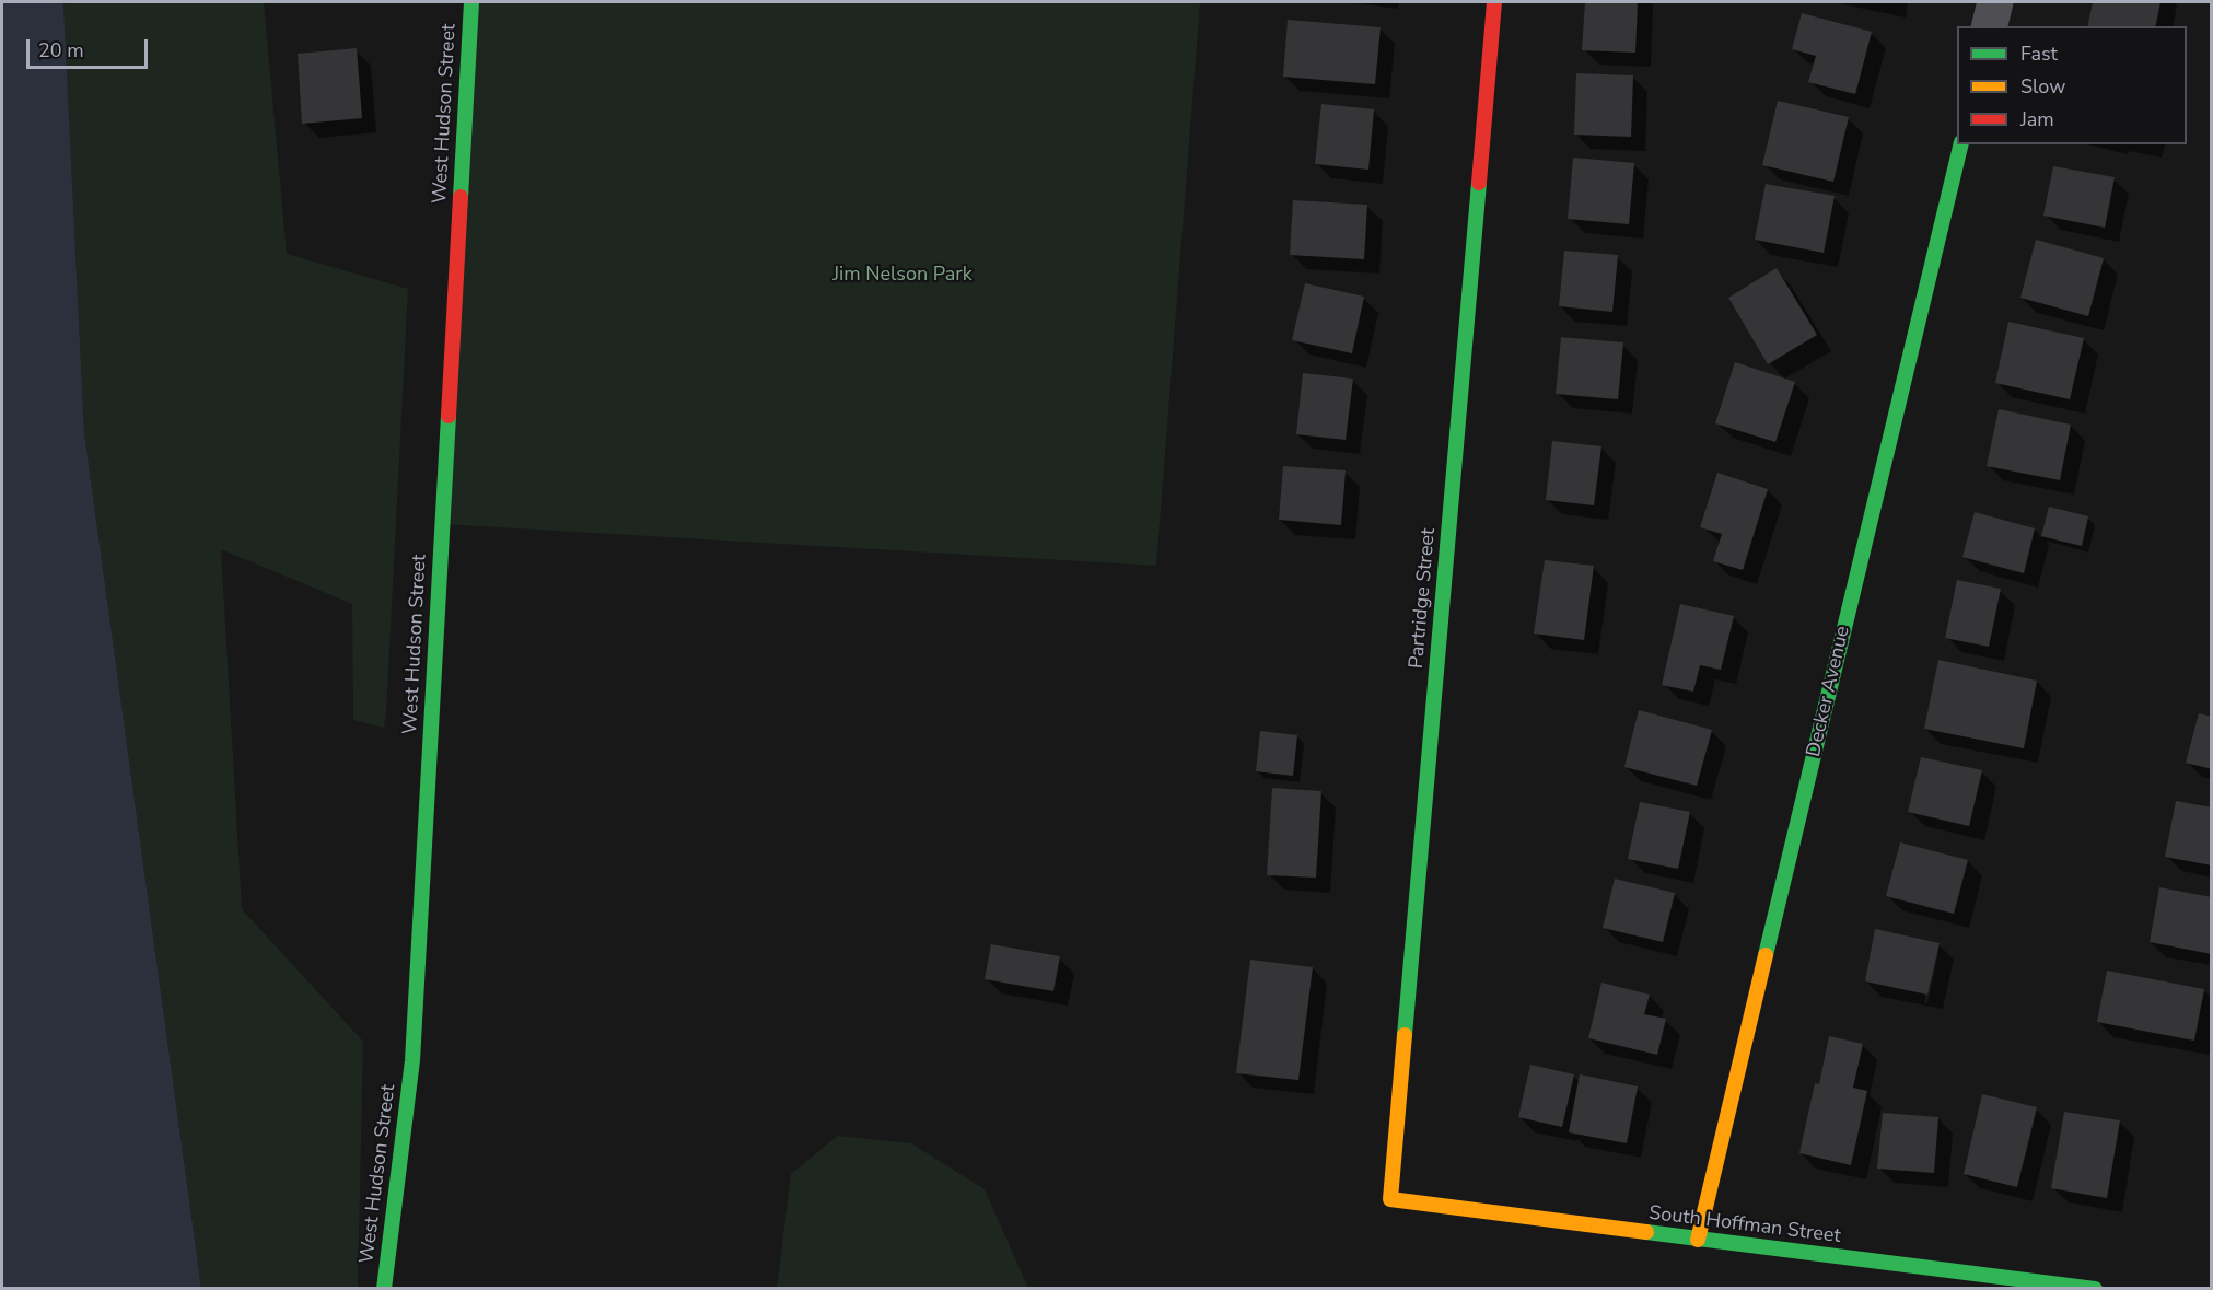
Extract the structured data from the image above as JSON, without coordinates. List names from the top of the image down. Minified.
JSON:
{"streets":{"street":["West Hudson Street","Partridge Street","Decker Avenue","South Hoffman Street"]},"crossings":[["Partridge Street","South Hoffman Street"],["Decker Avenue","South Hoffman Street"]],"parks":["Jim Nelson Park"],"legend":["Fast","Slow","Jam"],"scale_bar":"20 m"}
